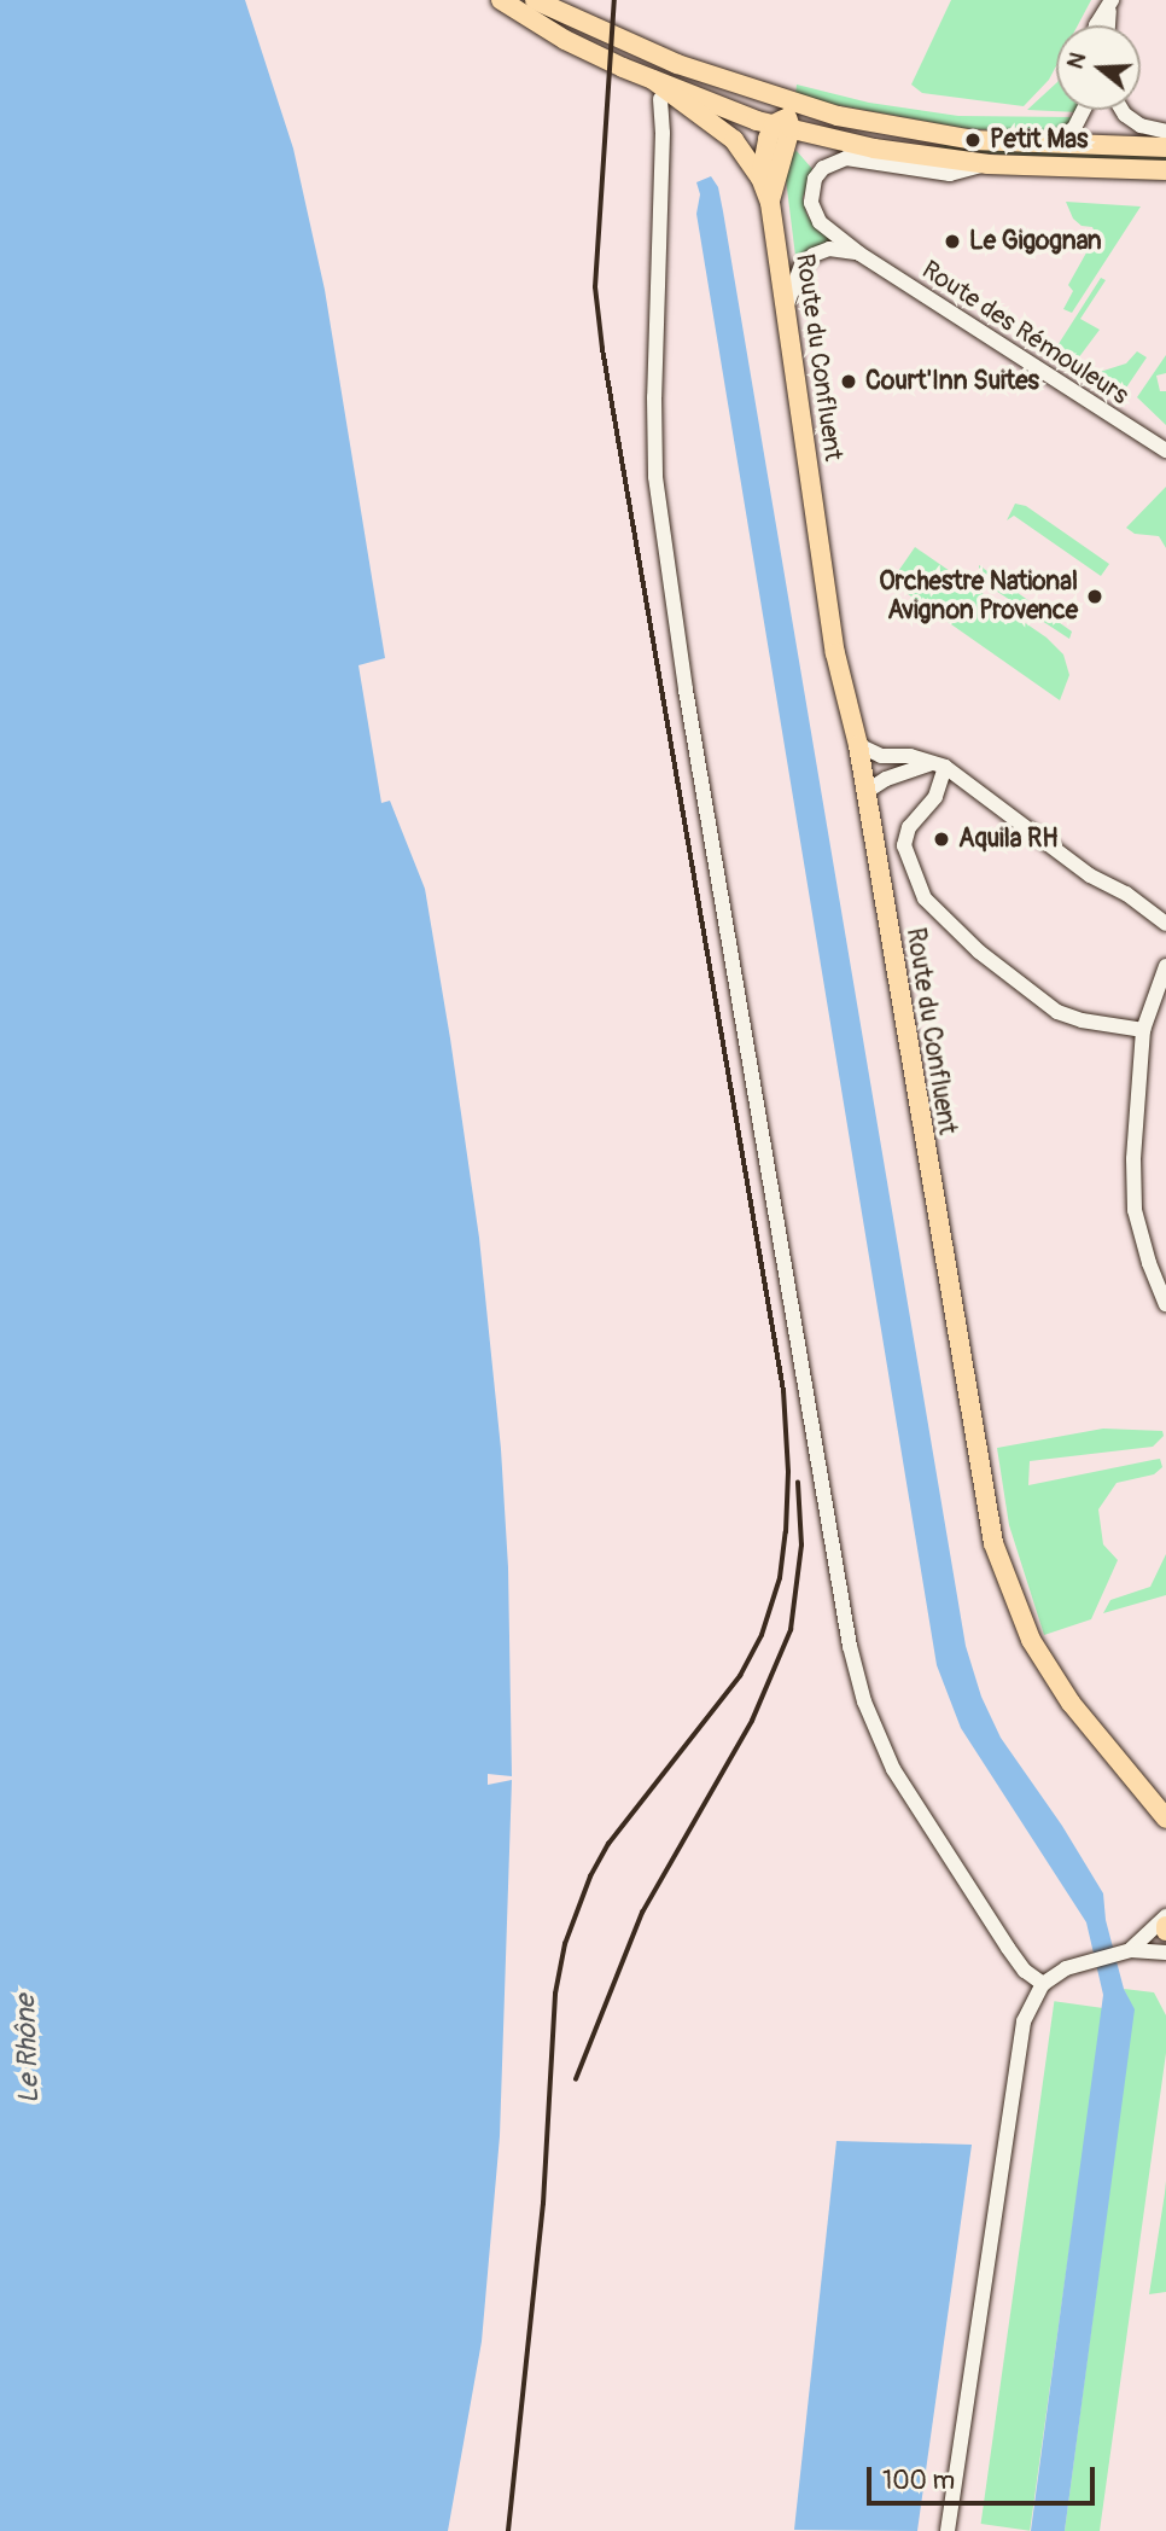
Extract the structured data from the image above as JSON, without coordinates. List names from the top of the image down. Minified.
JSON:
{"streets":{"main road":["Route du Confluent"],"street":["Route des Rémouleurs"]},"water":["Le Rhône"],"places":["Petit Mas","Le Gigognan","Court'Inn Suites","Orchestre National Avignon Provence","Aquila RH"],"scale_bar":"100 m","north":"left"}
